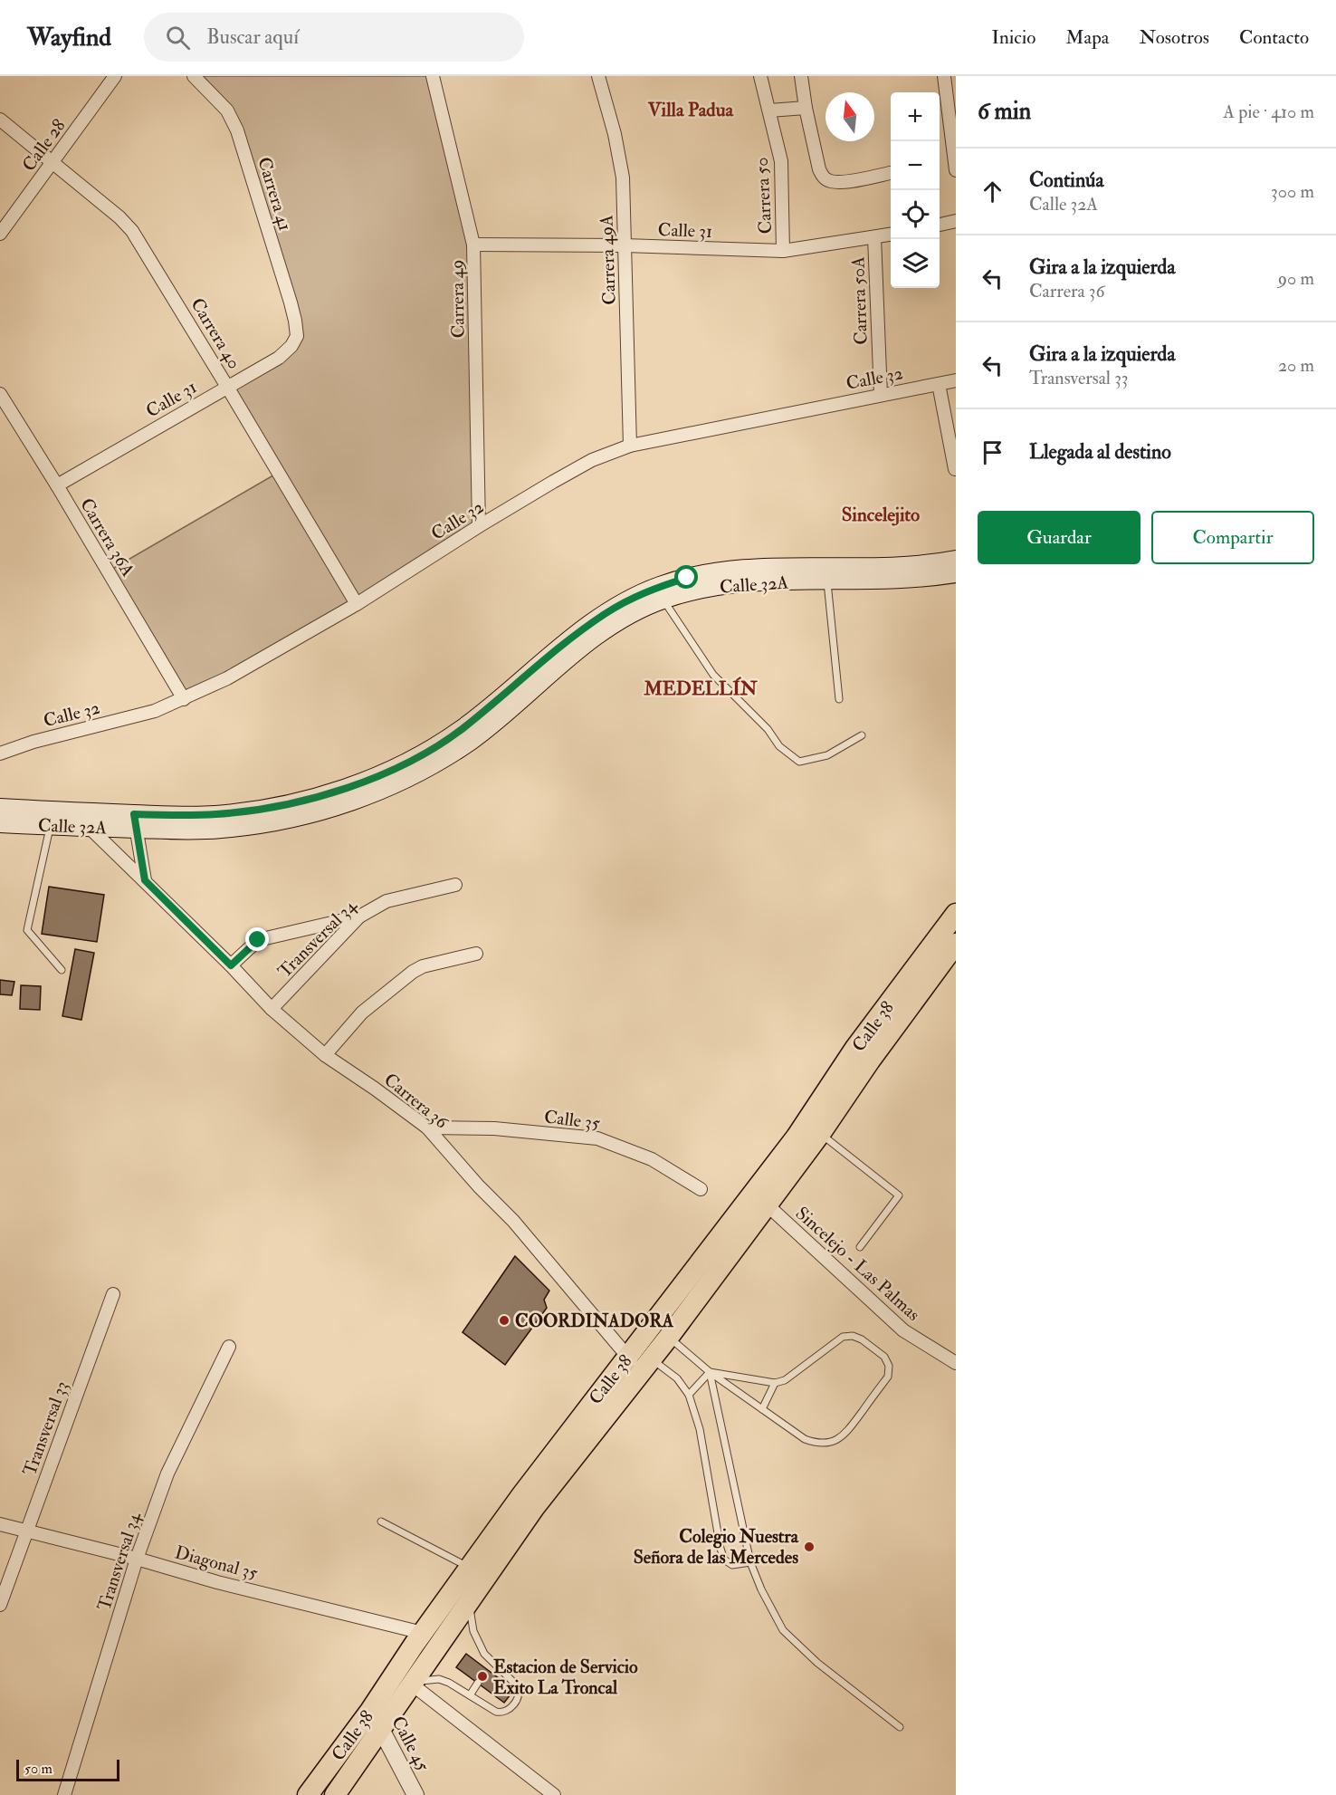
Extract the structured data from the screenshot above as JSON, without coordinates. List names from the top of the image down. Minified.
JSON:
{"streets":{"highway":["Calle 38"],"main road":["Calle 32A"],"street":["Calle 28","Carrera 41","Carrera 50","Calle 31","Carrera 49A","Carrera 49","Carrera 50A","Carrera 40","Calle 32","Carrera 36A","Transversal 34","Carrera 36","Calle 35","Sincelejo - Las Palmas","Transversal 33","Diagonal 35","Calle 45"]},"crossings":[["Calle 28","Carrera 40"],["Carrera 41","Calle 31"],["Carrera 50","Calle 31"],["Calle 31","Carrera 49A"],["Calle 31","Carrera 49"],["Calle 31","Carrera 50A"],["Calle 31","Carrera 40"],["Calle 31","Carrera 36A"],["Carrera 49A","Calle 32"],["Carrera 49","Calle 32"],["Carrera 50A","Calle 32"],["Carrera 40","Calle 32"],["Calle 32","Carrera 36A"],["Calle 32A","Carrera 36"],["Transversal 34","Carrera 36"],["Transversal 34","Diagonal 35"],["Calle 38","Carrera 36"],["Calle 38","Sincelejo - Las Palmas"],["Calle 38","Diagonal 35"],["Calle 38","Calle 45"],["Carrera 36","Calle 35"],["Transversal 33","Diagonal 35"]],"districts":["Villa Padua","Sincelejito","MEDELLÍN"],"places":["COORDINADORA","Colegio Nuestra Señora de las Mercedes","Estacion de Servicio Exito La Troncal"],"scale_bar":"50 m","north":"top","page":{"header":"Wayfind","search":"Buscar aquí","nav":["Inicio","Mapa","Nosotros","Contacto"],"heading":["6 min","A pie · 410 m"],"map_buttons":["+","−"],"list":[["Continúa","Calle 32A","300 m"],["Gira a la izquierda","Carrera 36","90 m"],["Gira a la izquierda","Transversal 33","20 m"],"Llegada al destino"],"buttons":["Guardar","Compartir"],"scale":"50 m"}}
